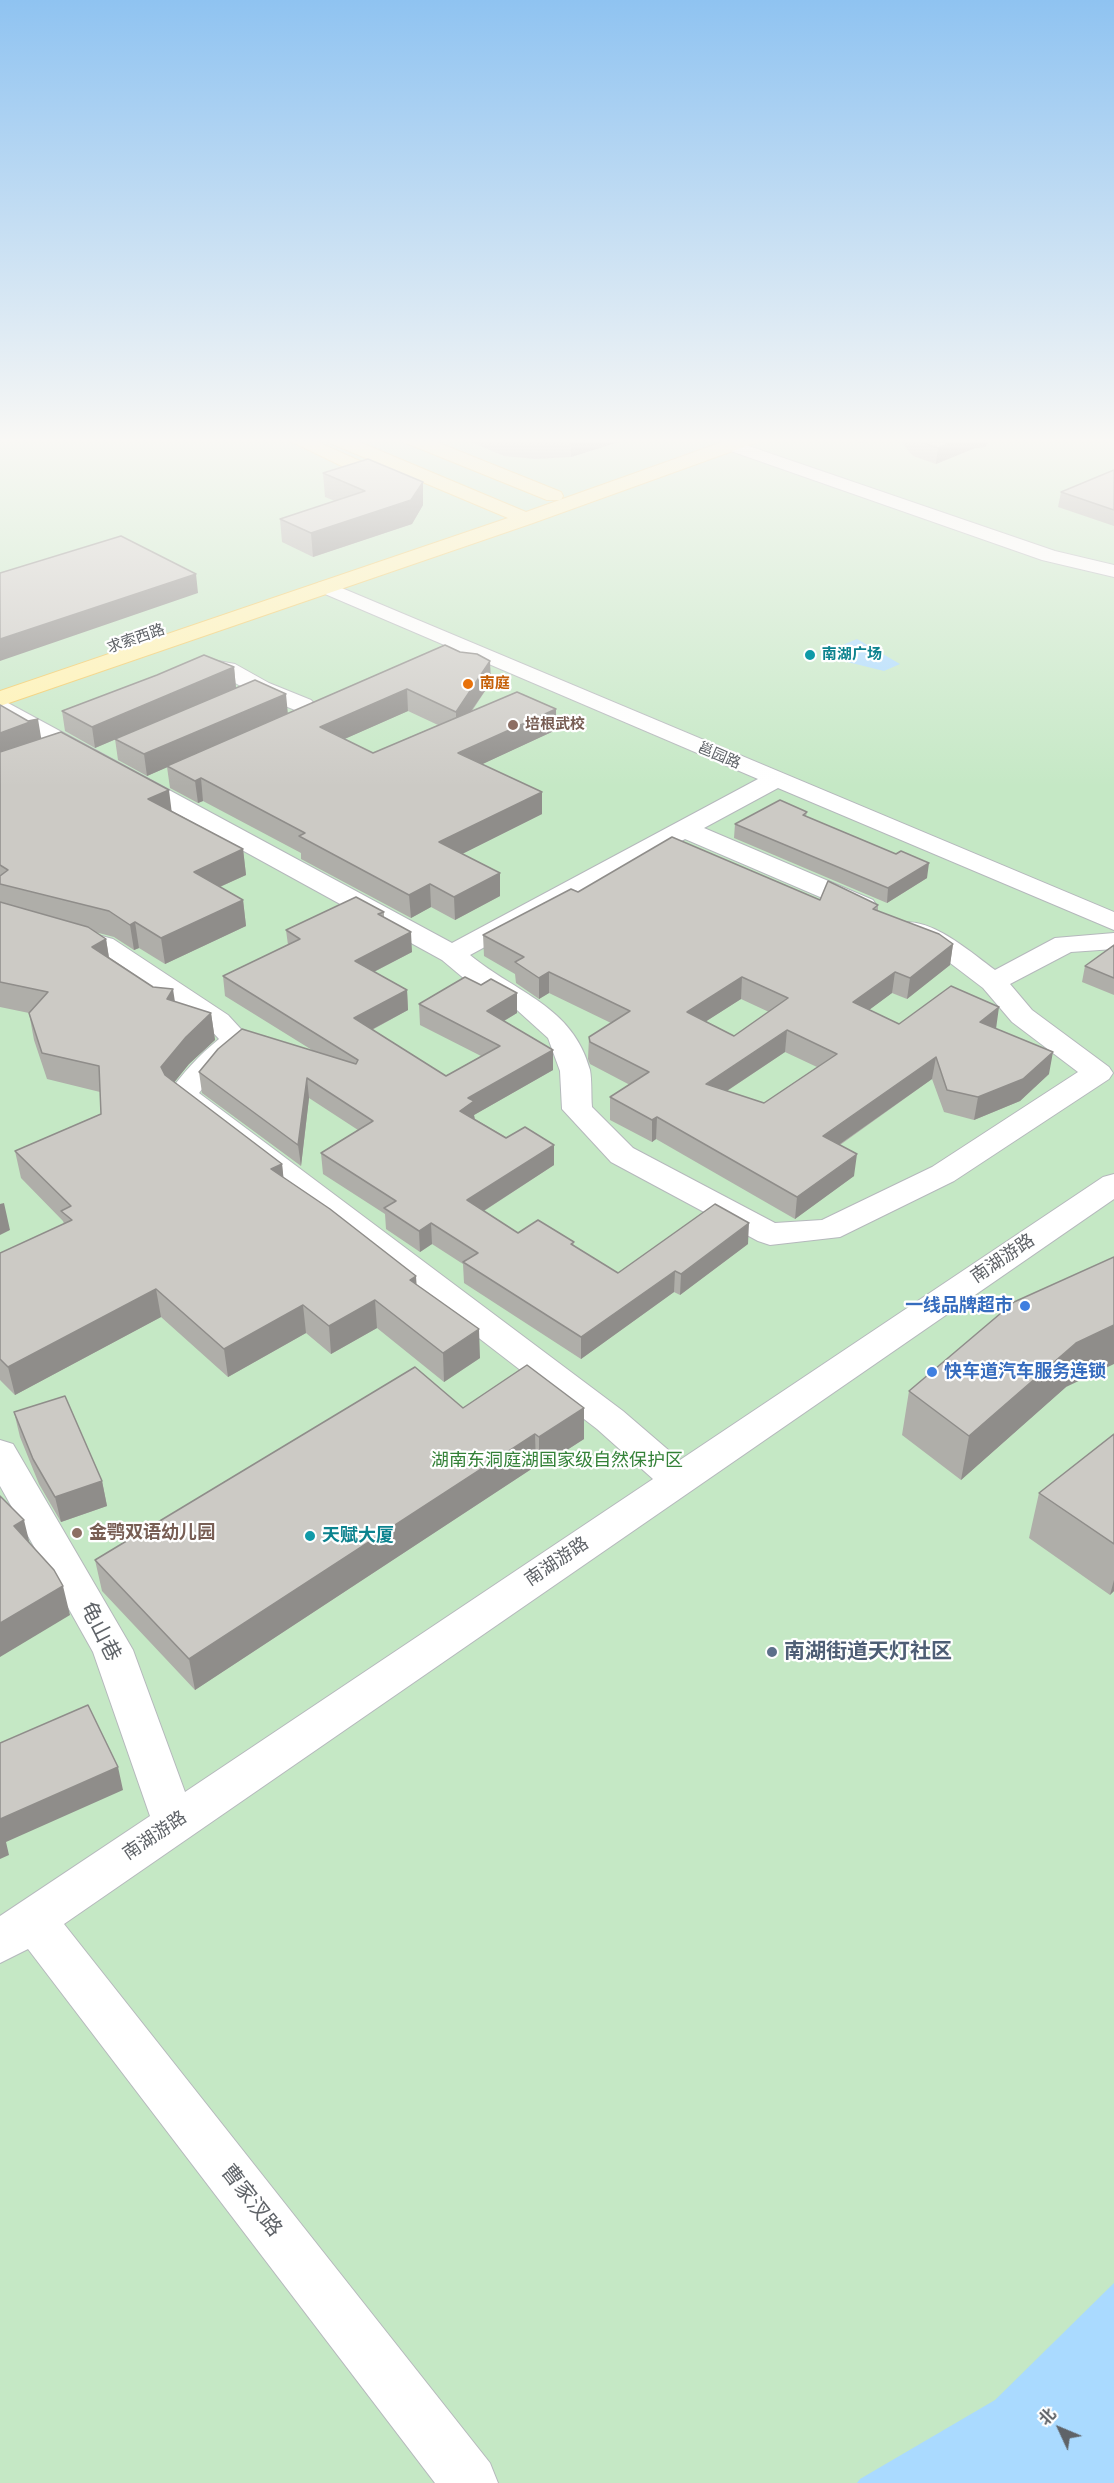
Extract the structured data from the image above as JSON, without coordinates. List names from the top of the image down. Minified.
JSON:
{"streets":{"main road":["求索西路"],"street":["邕园路","南湖游路","龟山巷","曹家汊路"]},"crossings":[["求索西路","邕园路"],["南湖游路","龟山巷"],["南湖游路","曹家汊路"]],"parks":["湖南东洞庭湖国家级自然保护区"],"places":["南湖广场","南庭","培根武校","一线品牌超市","快车道汽车服务连锁","金鹗双语幼儿园","天赋大厦","南湖街道天灯社区"],"north":"top left"}
